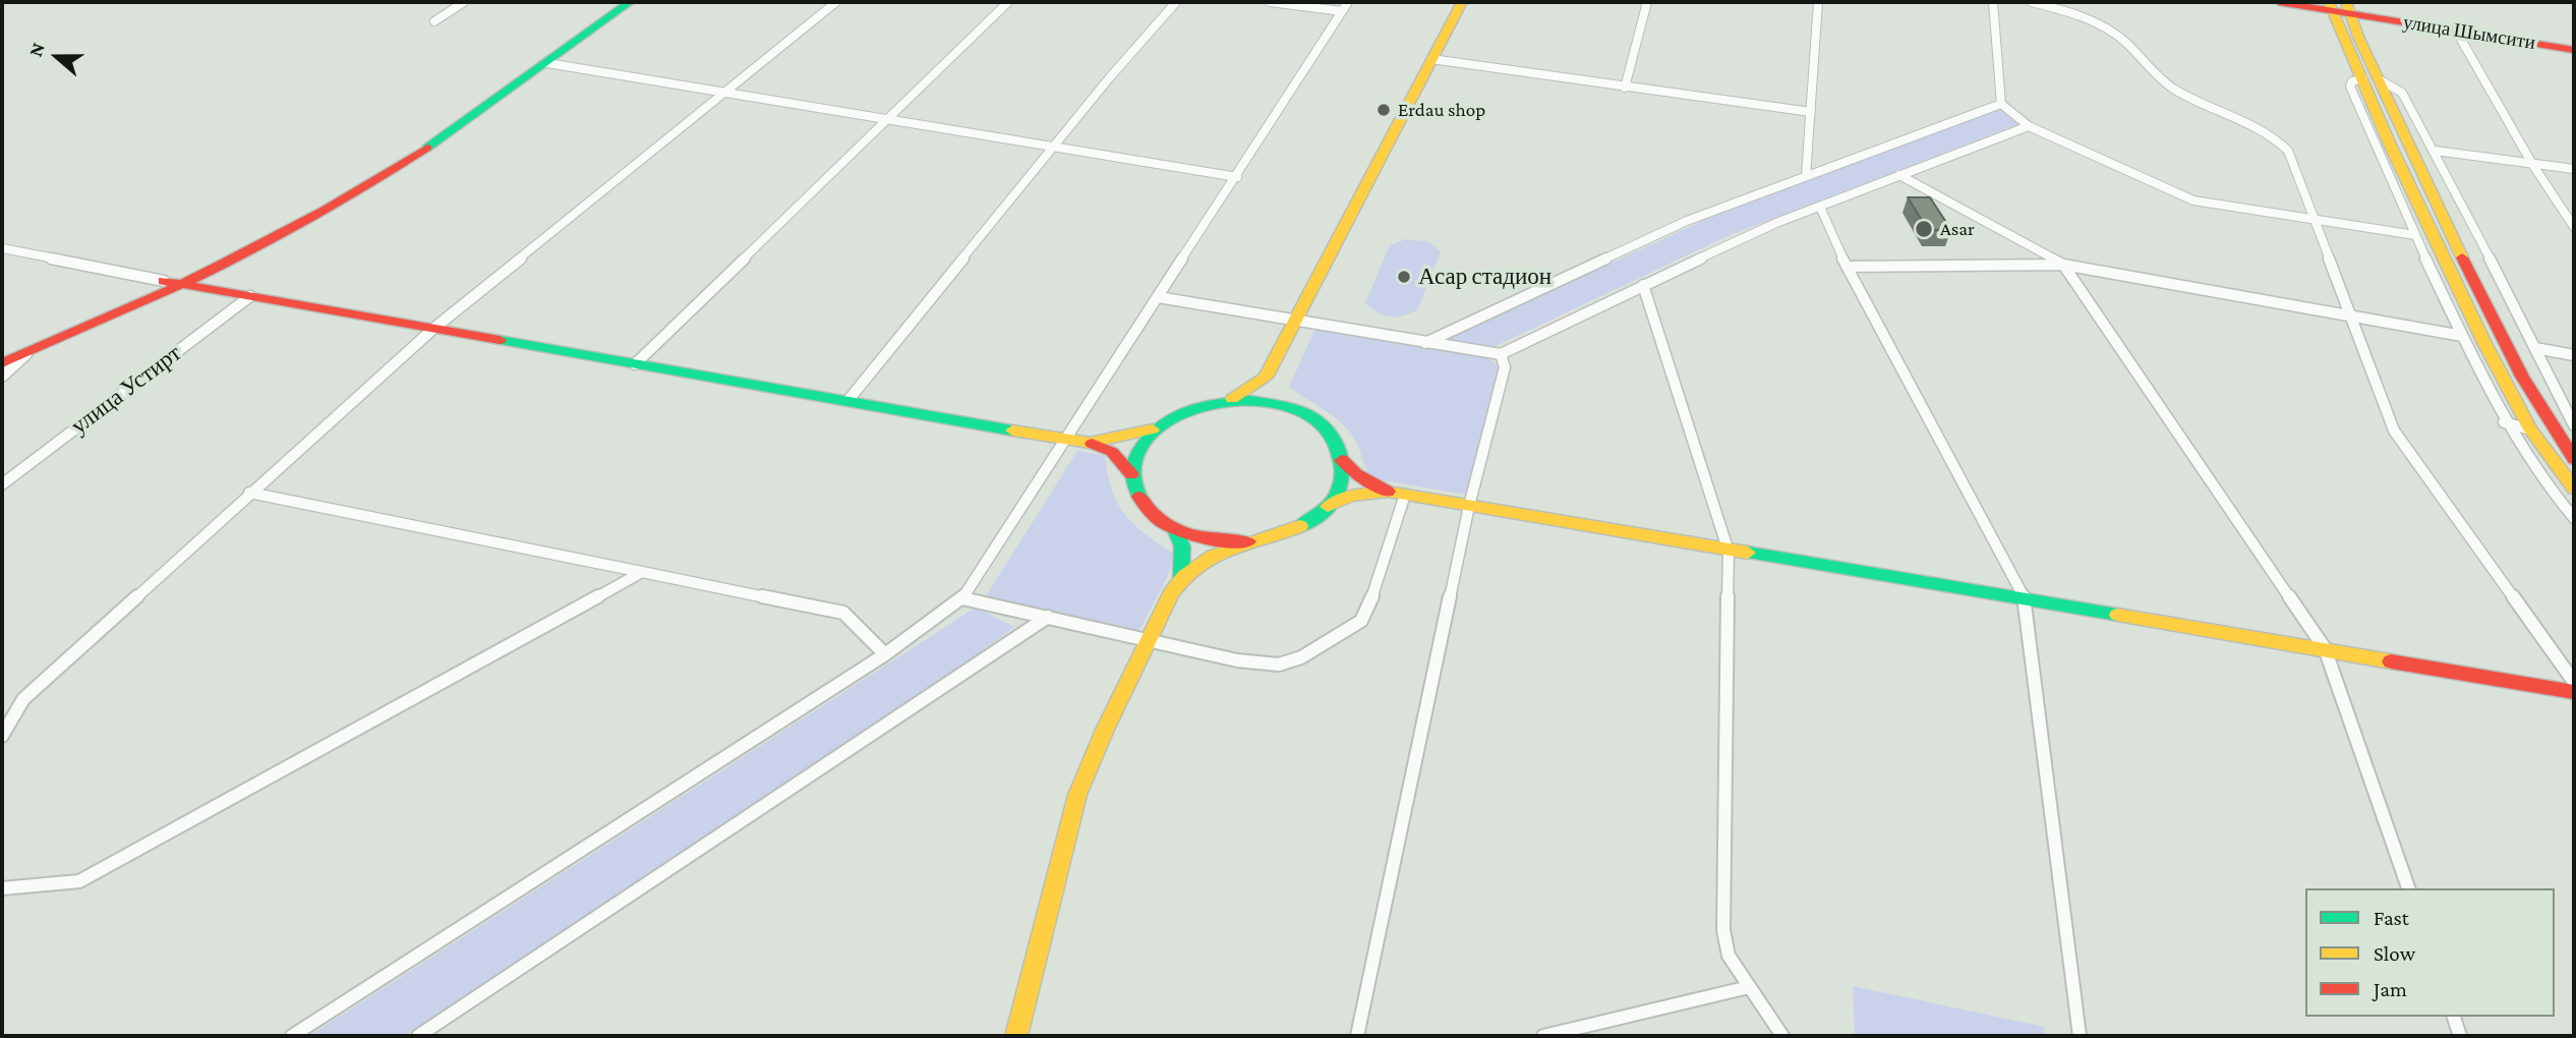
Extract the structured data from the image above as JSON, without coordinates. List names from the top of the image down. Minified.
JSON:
{"streets":{"main road":["улица Шымсити"],"street":["улица Устирт"]},"places":["Erdau shop","Asar","Асар стадион"],"legend":["Fast","Slow","Jam"],"north":"left"}
